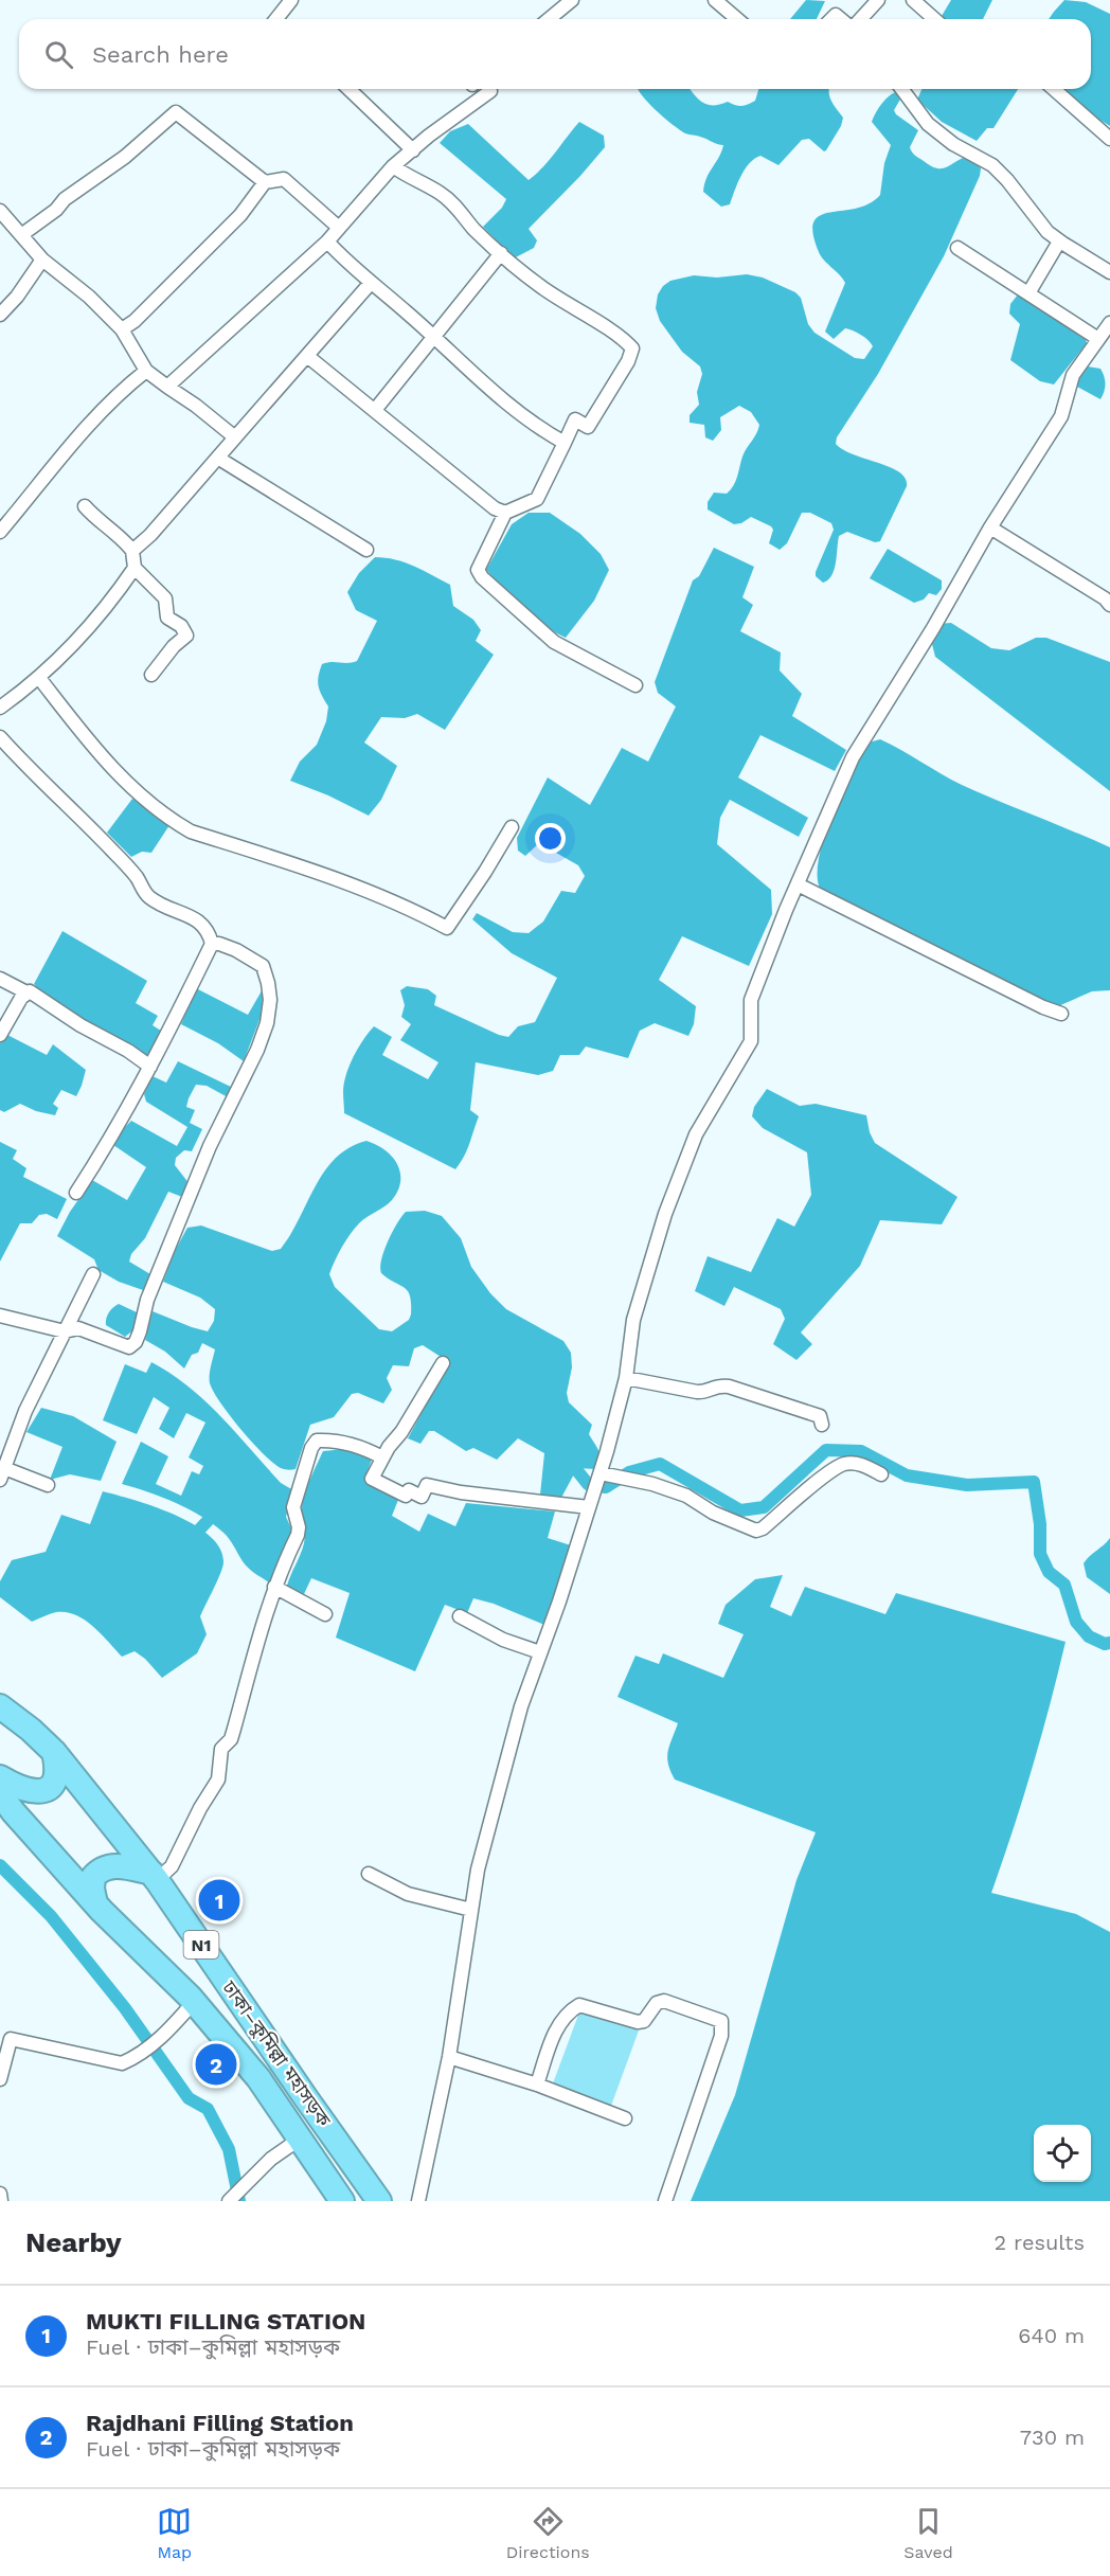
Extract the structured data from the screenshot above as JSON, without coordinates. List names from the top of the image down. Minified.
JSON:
{"streets":{"highway":["N1","ঢাকা–কুমিল্লা মহাসড়ক"]},"page":{"search":"Search here","pins":["1","2"],"heading":["Nearby","2 results"],"list":[{"mark":"1","name":"MUKTI FILLING STATION","note":"Fuel · ঢাকা–কুমিল্লা মহাসড়ক","value":"640 m"},{"mark":"2","name":"Rajdhani Filling Station","note":"Fuel · ঢাকা–কুমিল্লা মহাসড়ক","value":"730 m"}],"nav":["Map","Directions","Saved"]}}
